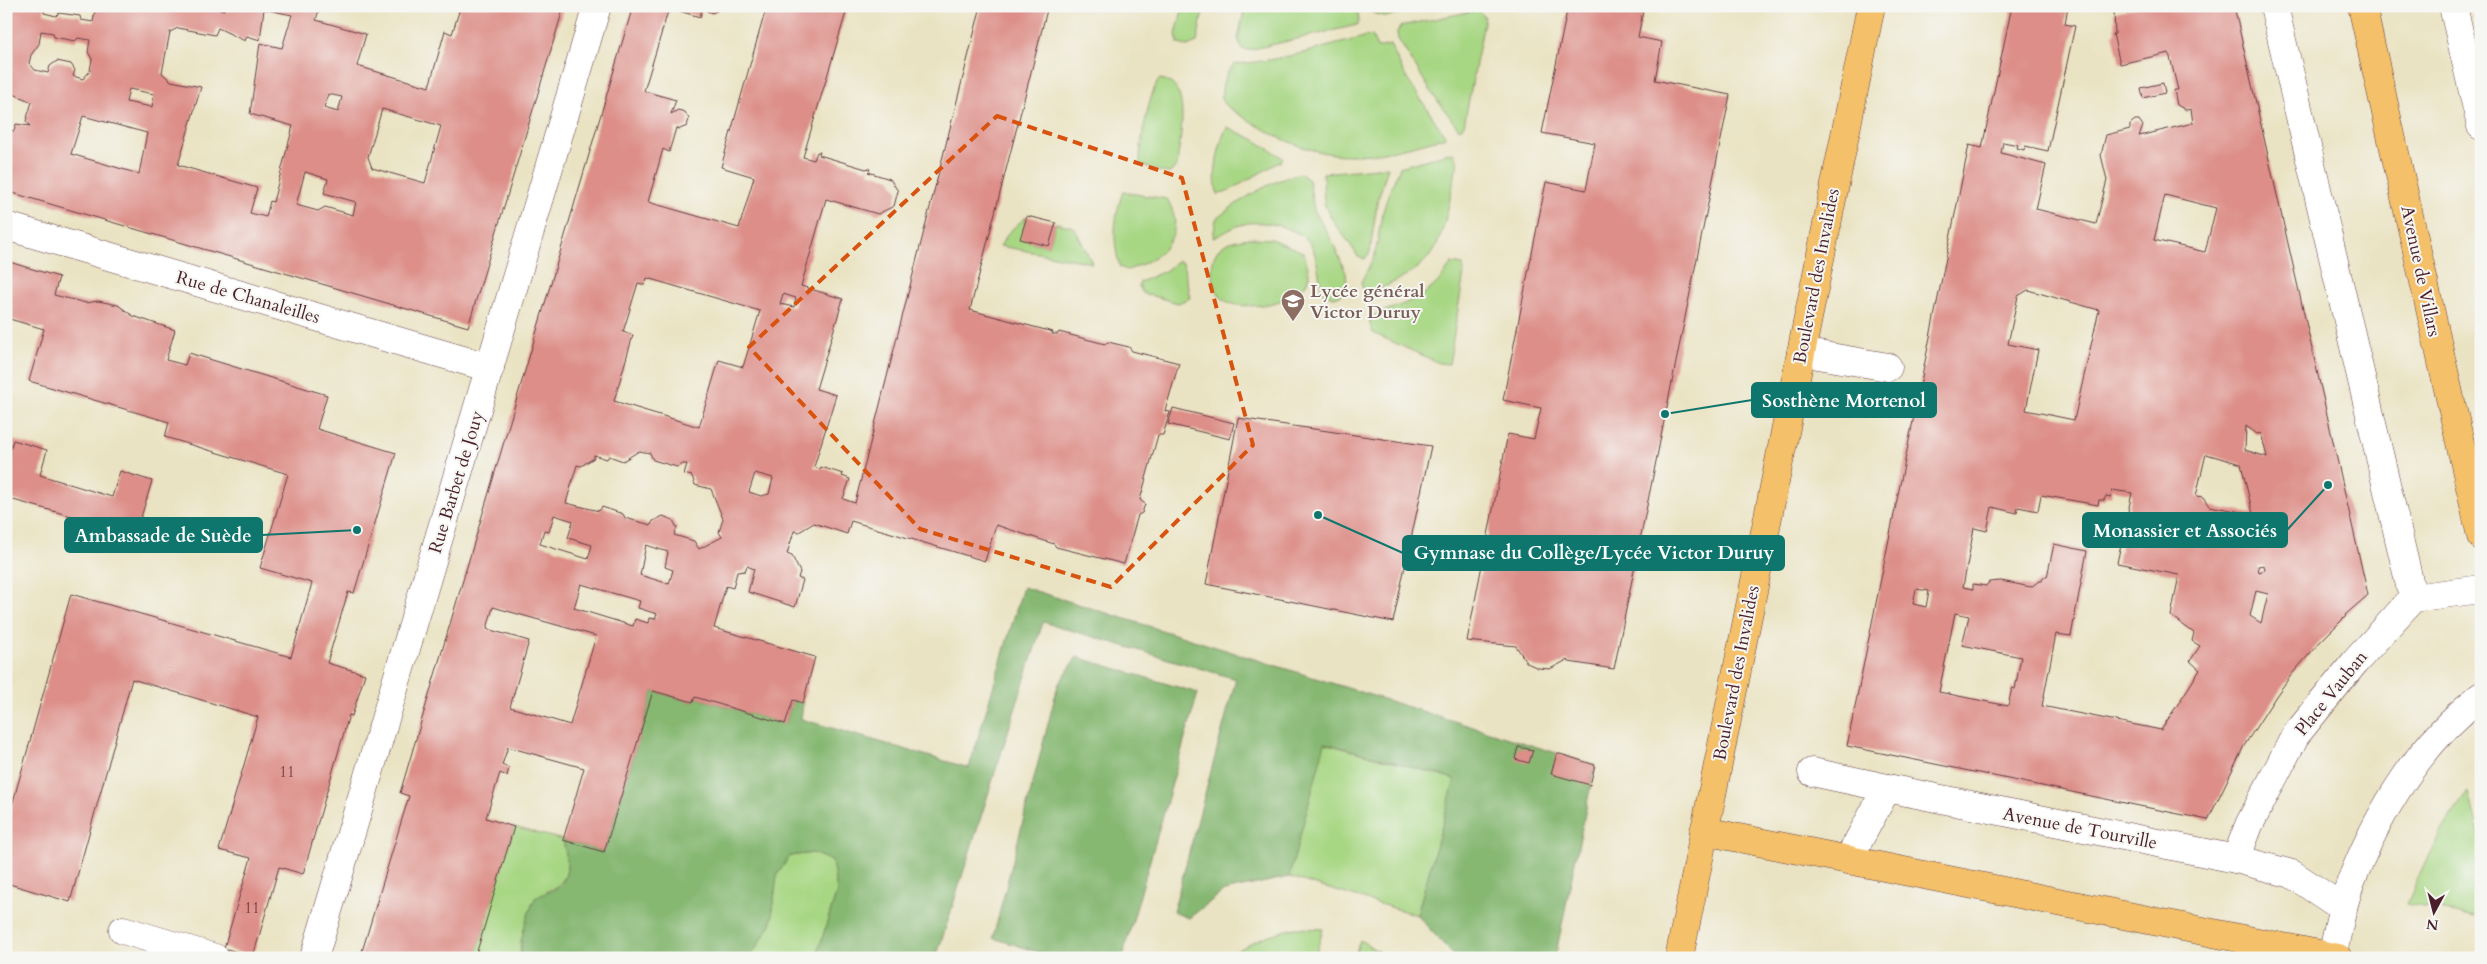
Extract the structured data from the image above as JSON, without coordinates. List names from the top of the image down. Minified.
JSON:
{"streets":{"main road":["Avenue de Villars","Boulevard des Invalides"],"street":["Rue de Chanaleilles","Rue Barbet de Jouy","Place Vauban","Avenue de Tourville"]},"crossings":[["Rue de Chanaleilles","Rue Barbet de Jouy"],["Place Vauban","Avenue de Tourville"]],"places":{"school or university":["Lycée général Victor Duruy"],"other":["Sosthène Mortenol","Monassier et Associés","Gymnase du Collège/Lycée Victor Duruy","Ambassade de Suède"]},"house_numbers":["11","11"],"north":"bottom"}
